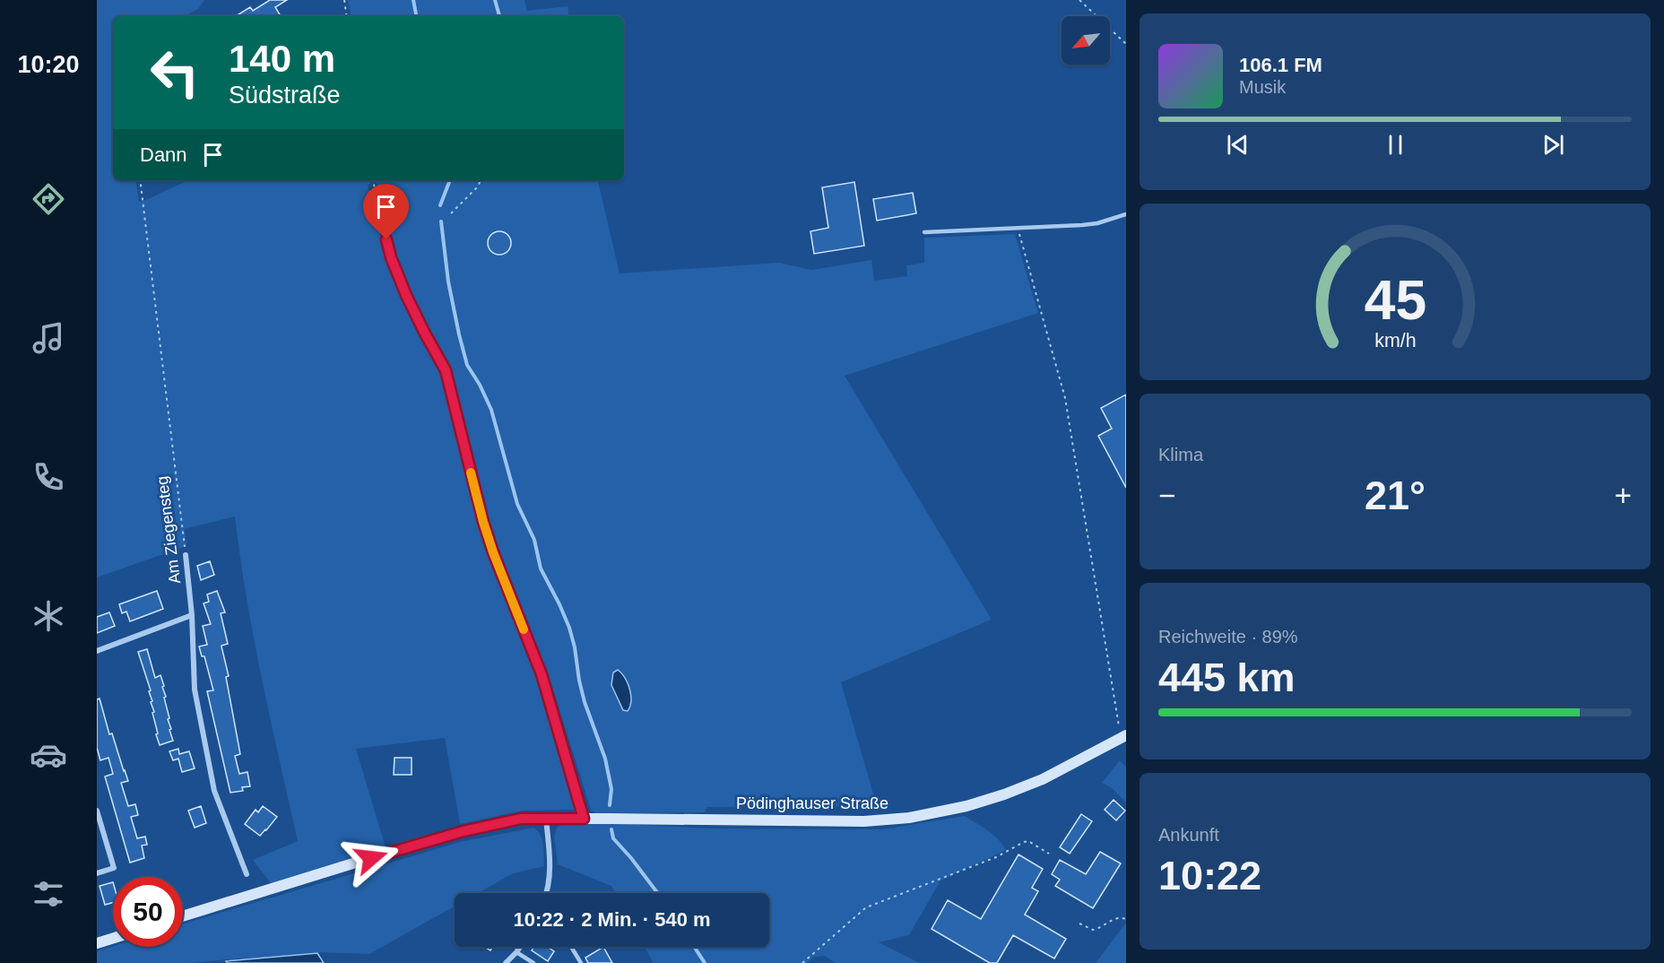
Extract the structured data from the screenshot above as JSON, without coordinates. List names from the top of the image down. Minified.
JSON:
{"streets":{"main road":["Pödinghauser Straße"],"street":["Am Ziegensteg"]},"north":"bottom left","page":{"tabs":"10:20","turn":["140 m","Südstraße"],"song":["106.1 FM","Musik"],"then":"Dann","tile":["Klima",["Reichweite · 89%","445 km"],["Ankunft","10:22"]],"heat":["−","21°","+"],"limit":"50","trip":"10:22 · 2 Min. · 540 m","gauge":["45","km/h"]}}
